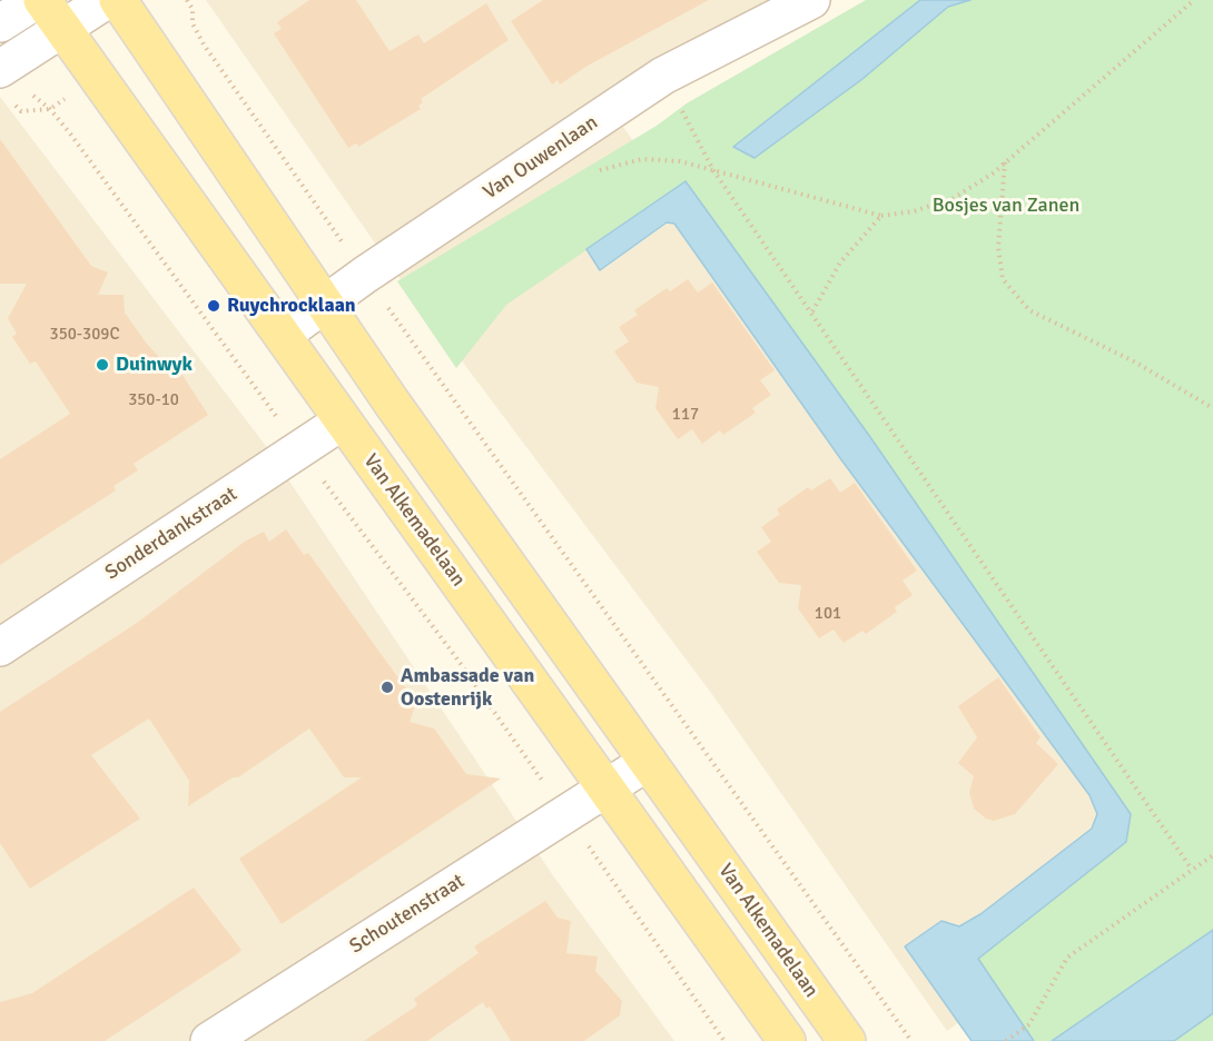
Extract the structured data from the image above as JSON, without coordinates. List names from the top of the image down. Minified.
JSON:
{"streets":{"main road":["Van Alkemadelaan"],"street":["Van Ouwenlaan","Sonderdankstraat","Schoutenstraat"]},"crossings":[["Van Ouwenlaan","Van Alkemadelaan"],["Van Alkemadelaan","Sonderdankstraat"],["Van Alkemadelaan","Schoutenstraat"]],"parks":["Bosjes van Zanen"],"places":["Ruychrocklaan","Duinwyk","Ambassade van Oostenrijk"],"house_numbers":["350-309C","350-10","117","101"]}
